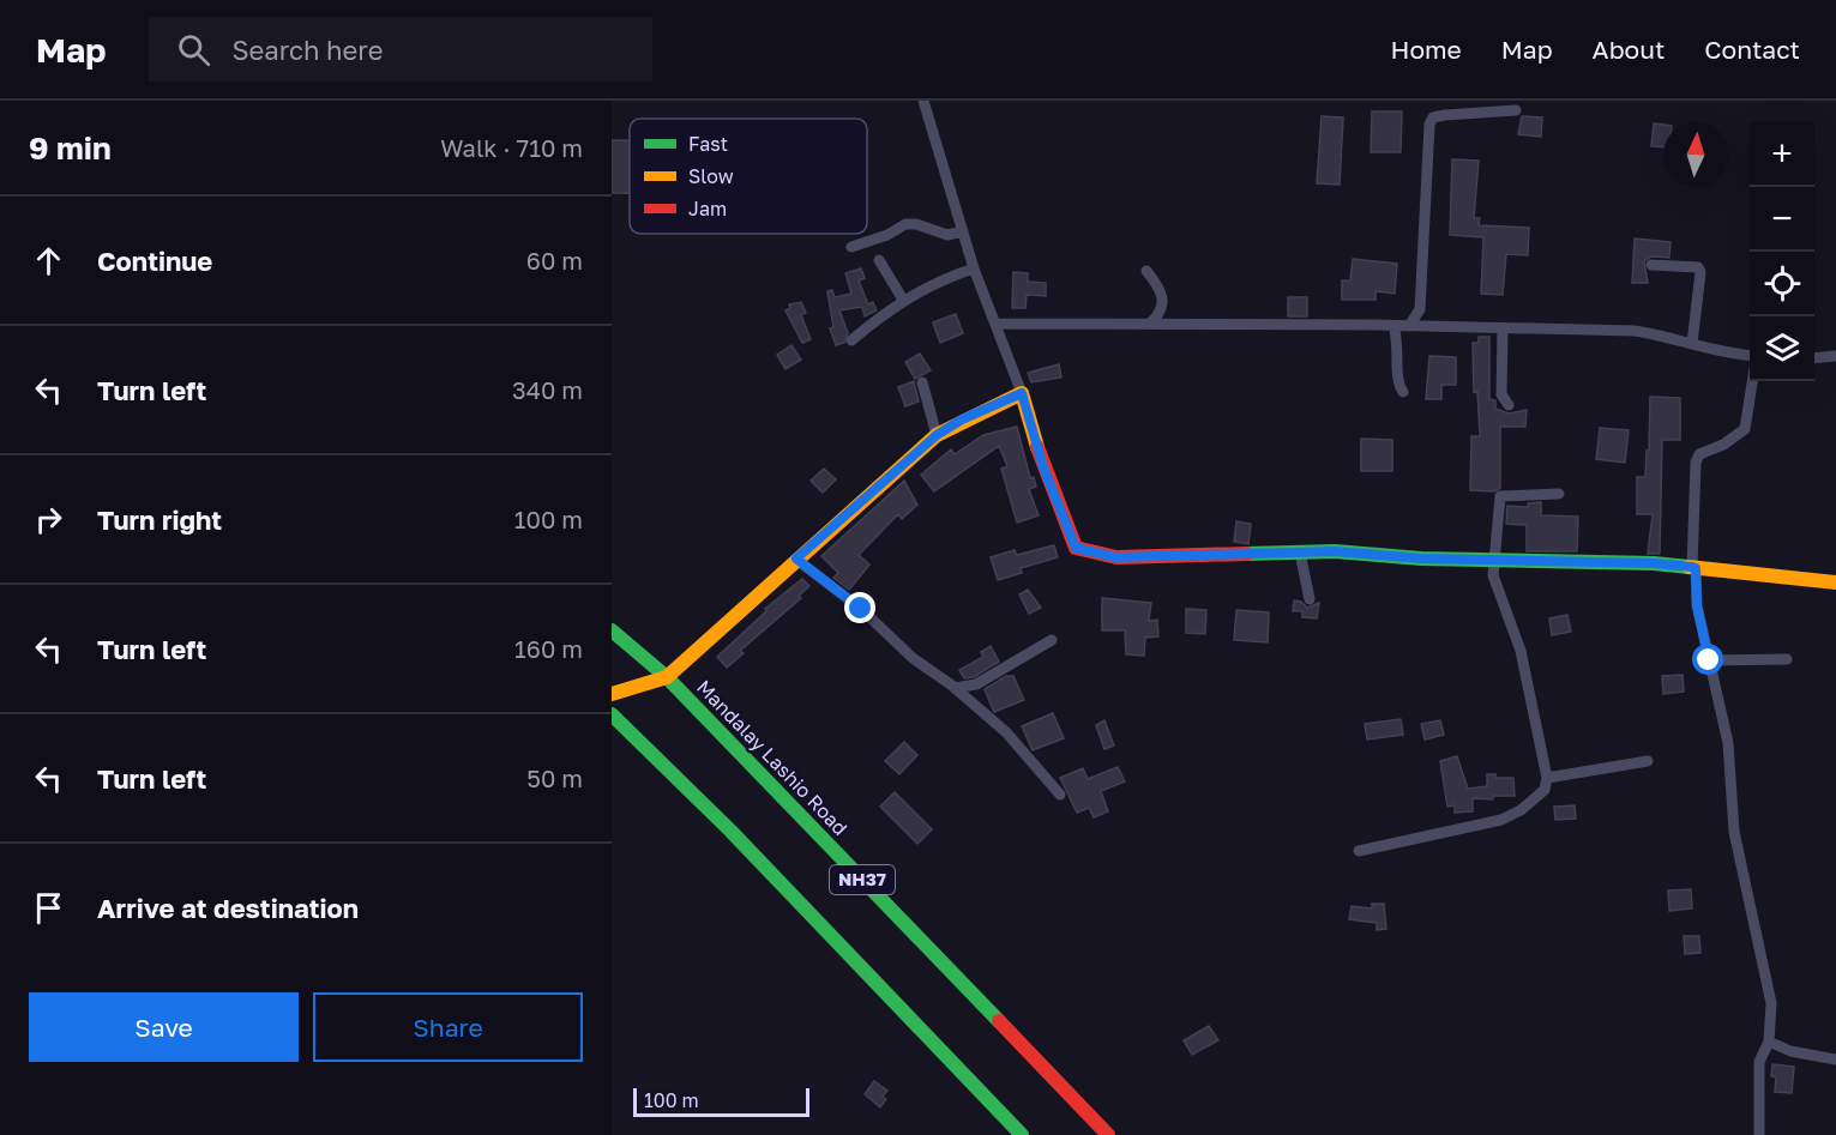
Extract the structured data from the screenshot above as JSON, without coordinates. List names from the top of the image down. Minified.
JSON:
{"streets":{"main road":["Mandalay Lashio Road","NH37"]},"legend":["Fast","Slow","Jam"],"scale_bar":"100 m","north":"top","page":{"header":"Map","search":"Search here","nav":["Home","Map","About","Contact"],"heading":["9 min","Walk · 710 m"],"map_buttons":["+","−"],"list":[["Continue","60 m"],["Turn left","340 m"],["Turn right","100 m"],["Turn left","160 m"],["Turn left","50 m"],"Arrive at destination"],"buttons":["Save","Share"],"scale":"100 m"}}
